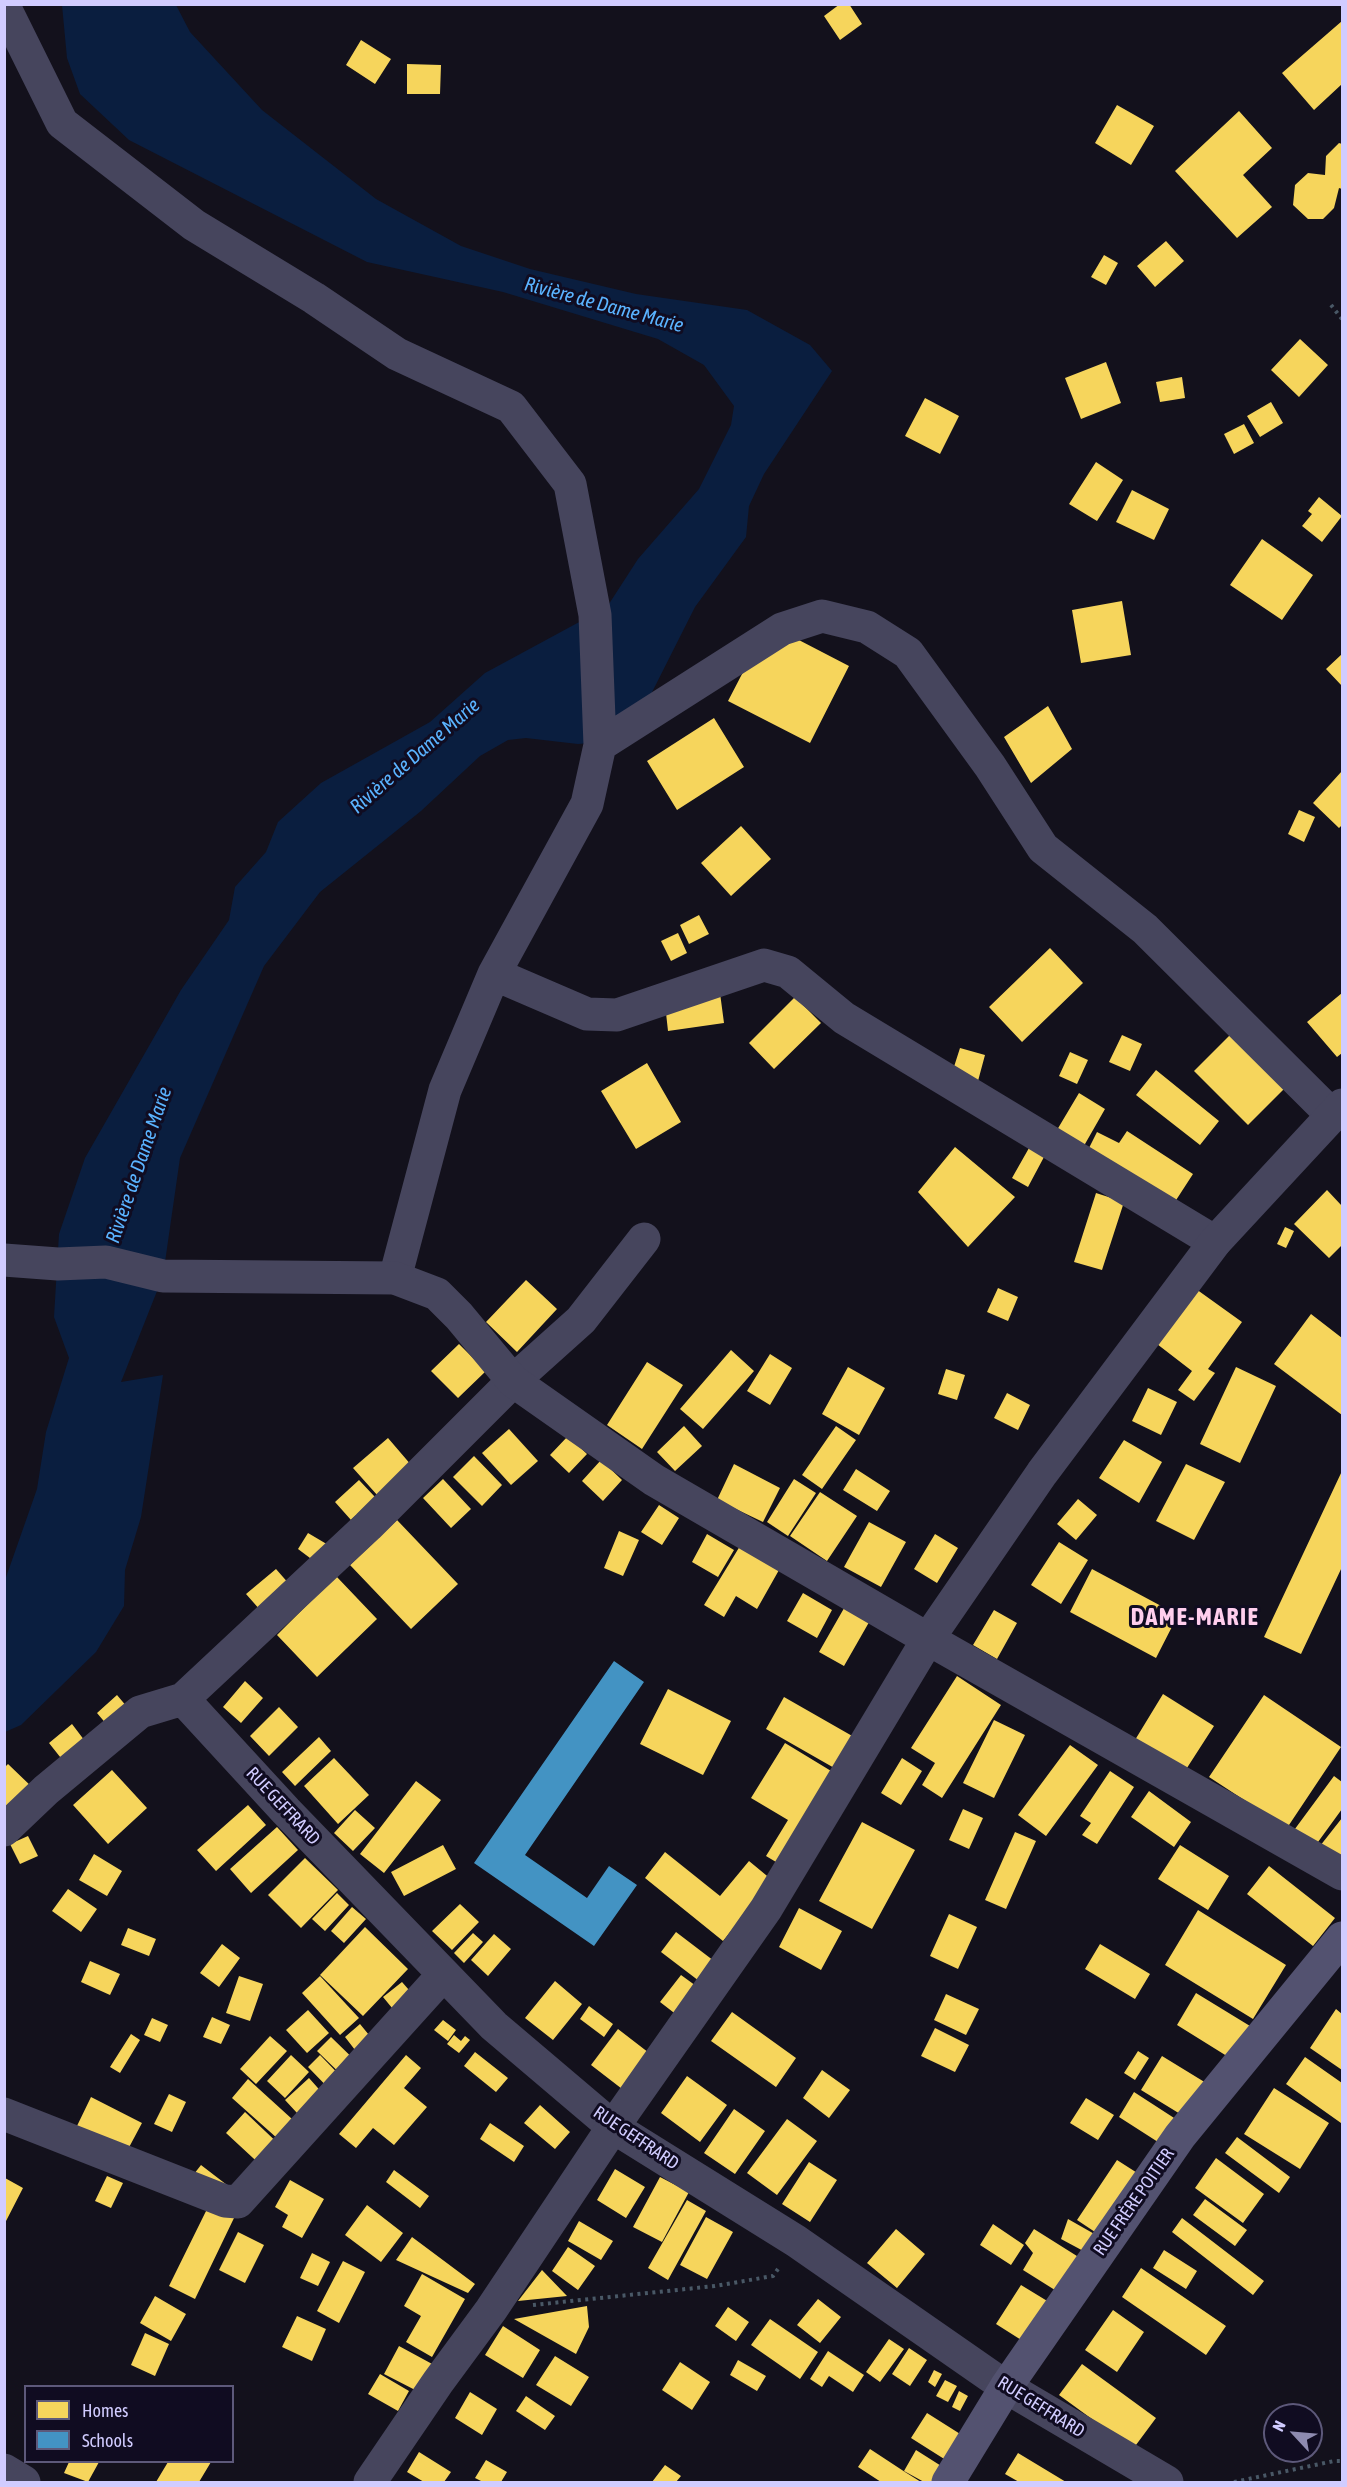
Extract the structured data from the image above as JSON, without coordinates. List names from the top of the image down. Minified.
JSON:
{"streets":{"main road":["RUE FRÈRE POITIER"],"street":["RUE GEFFRARD"]},"crossings":[["RUE GEFFRARD","RUE FRÈRE POITIER"]],"districts":["DAME-MARIE"],"water":["Rivière de Dame Marie"],"legend":["Homes","Schools"],"north":"top left"}
